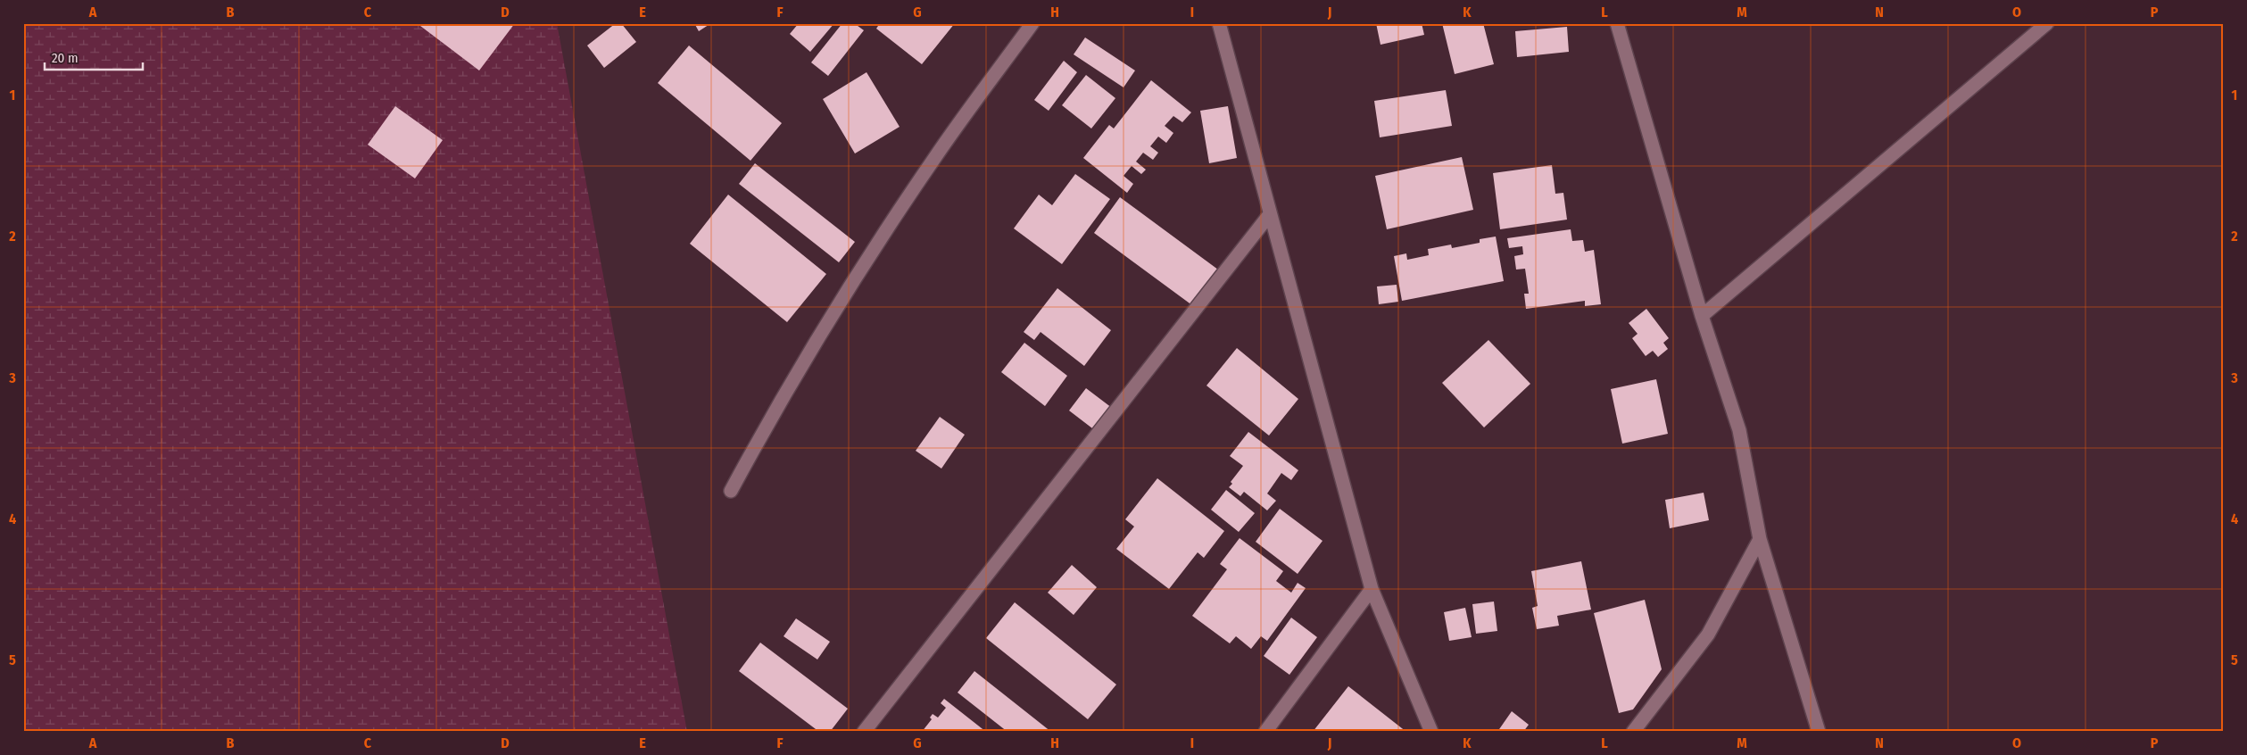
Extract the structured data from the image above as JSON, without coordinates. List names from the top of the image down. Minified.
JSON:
{"scale_bar":"20 m","grid":{"columns":["A","B","C","D","E","F","G","H","I","J","K","L","M","N","O","P"],"rows":["1","2","3","4","5"]}}
